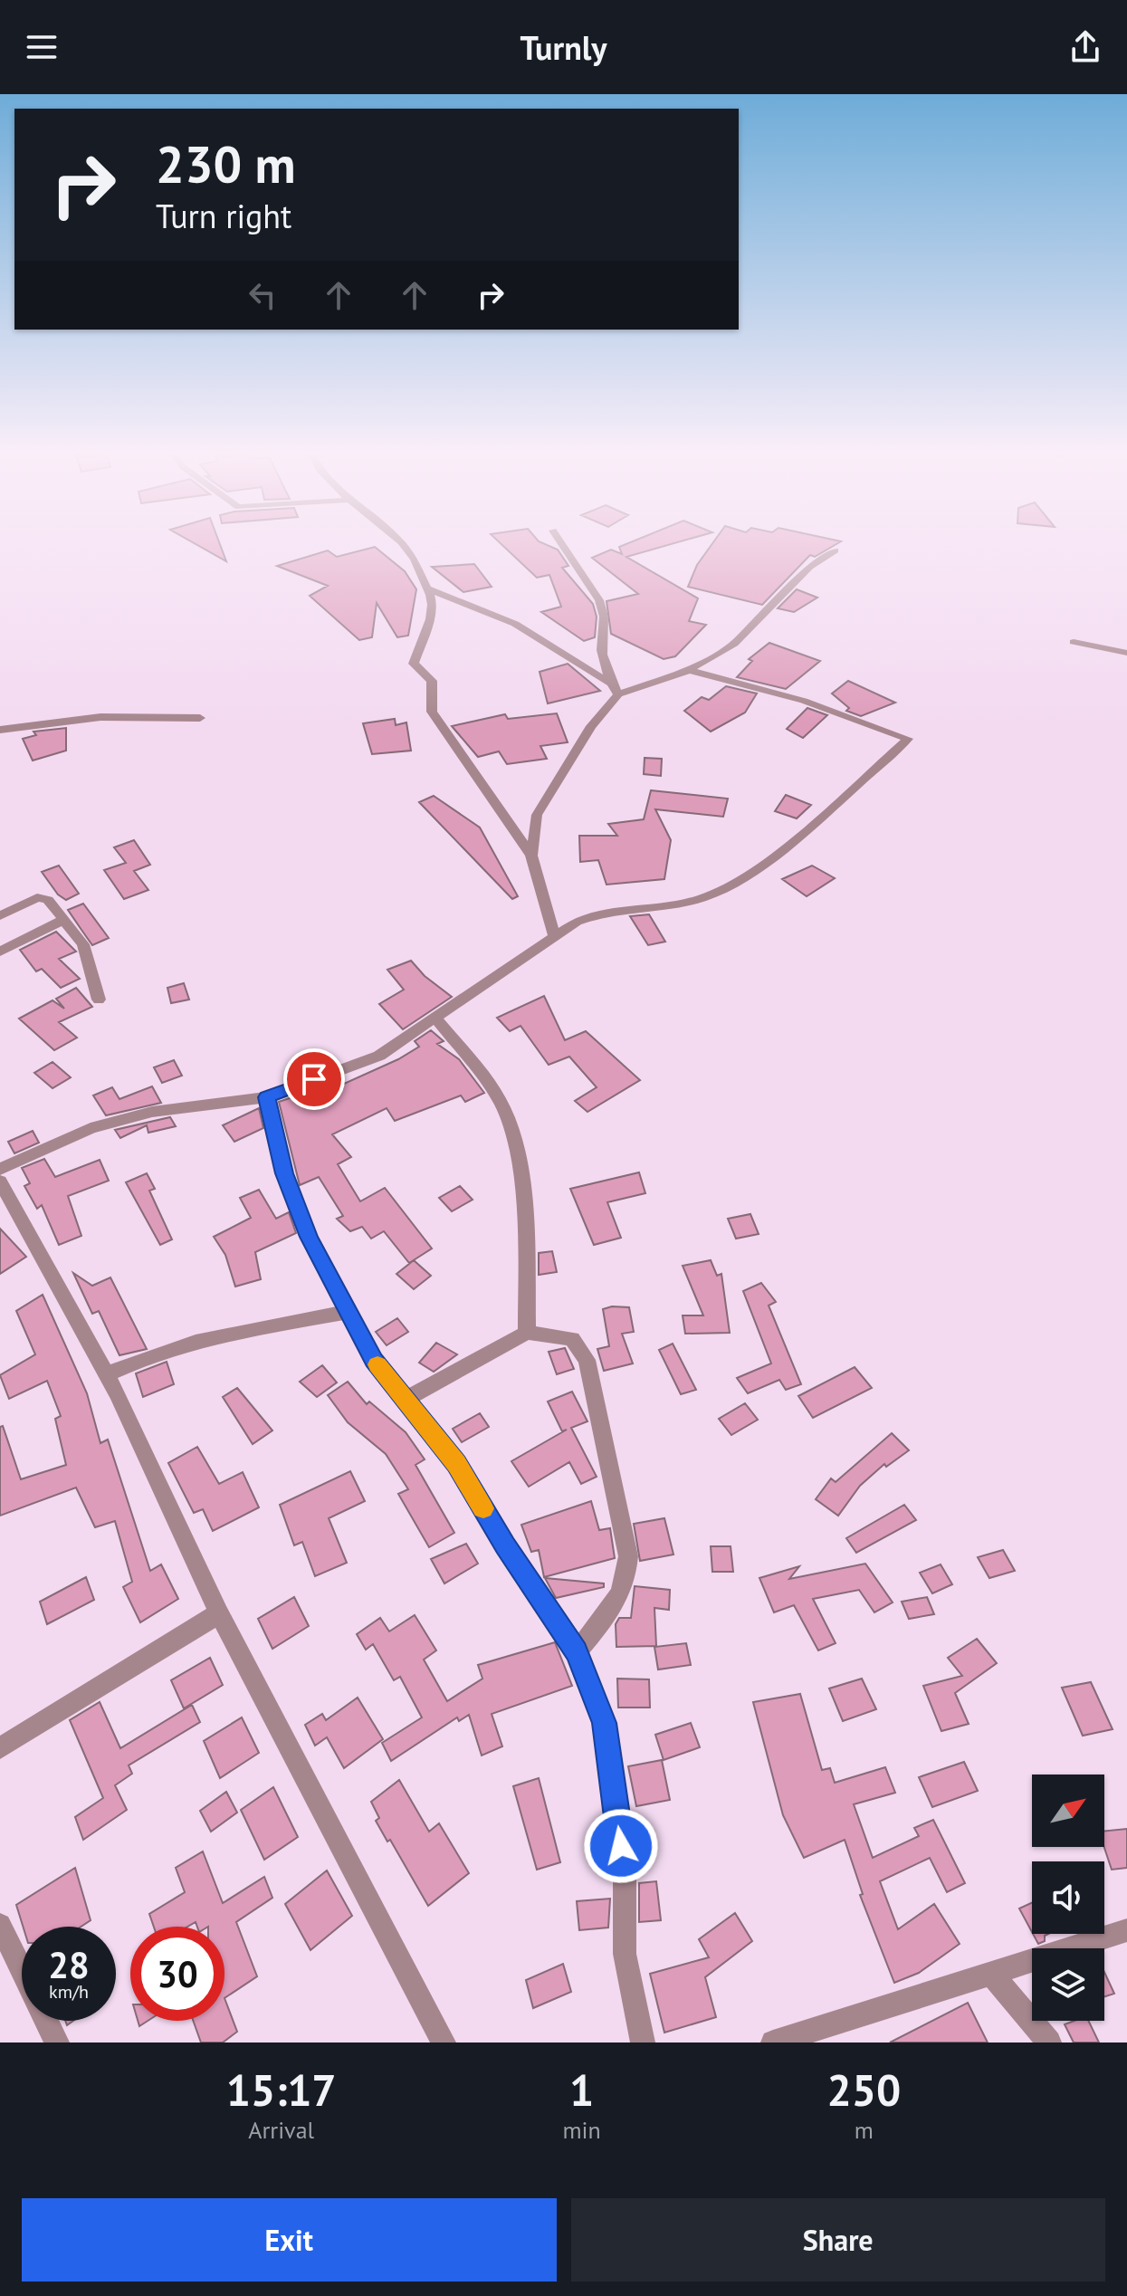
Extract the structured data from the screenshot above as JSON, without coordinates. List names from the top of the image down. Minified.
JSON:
{"north":"top right","page":{"header":"Turnly","turn":["230 m","Turn right"],"speed":"28 km/h","limit":"30","eta":["15:17","Arrival","1","min","250","m"],"buttons":["Exit","Share"]}}
